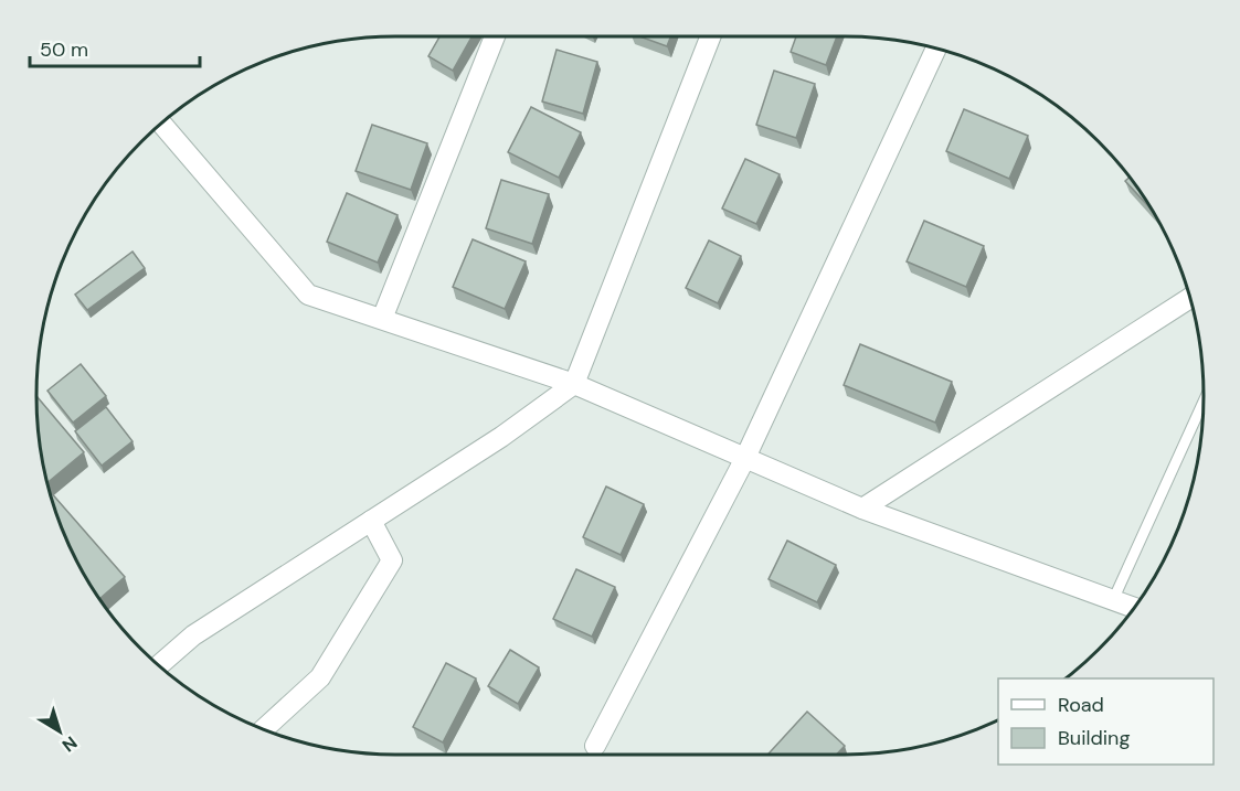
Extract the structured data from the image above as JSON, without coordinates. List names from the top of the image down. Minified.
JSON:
{"legend":["Road","Building"],"scale_bar":"50 m","north":"bottom right"}
